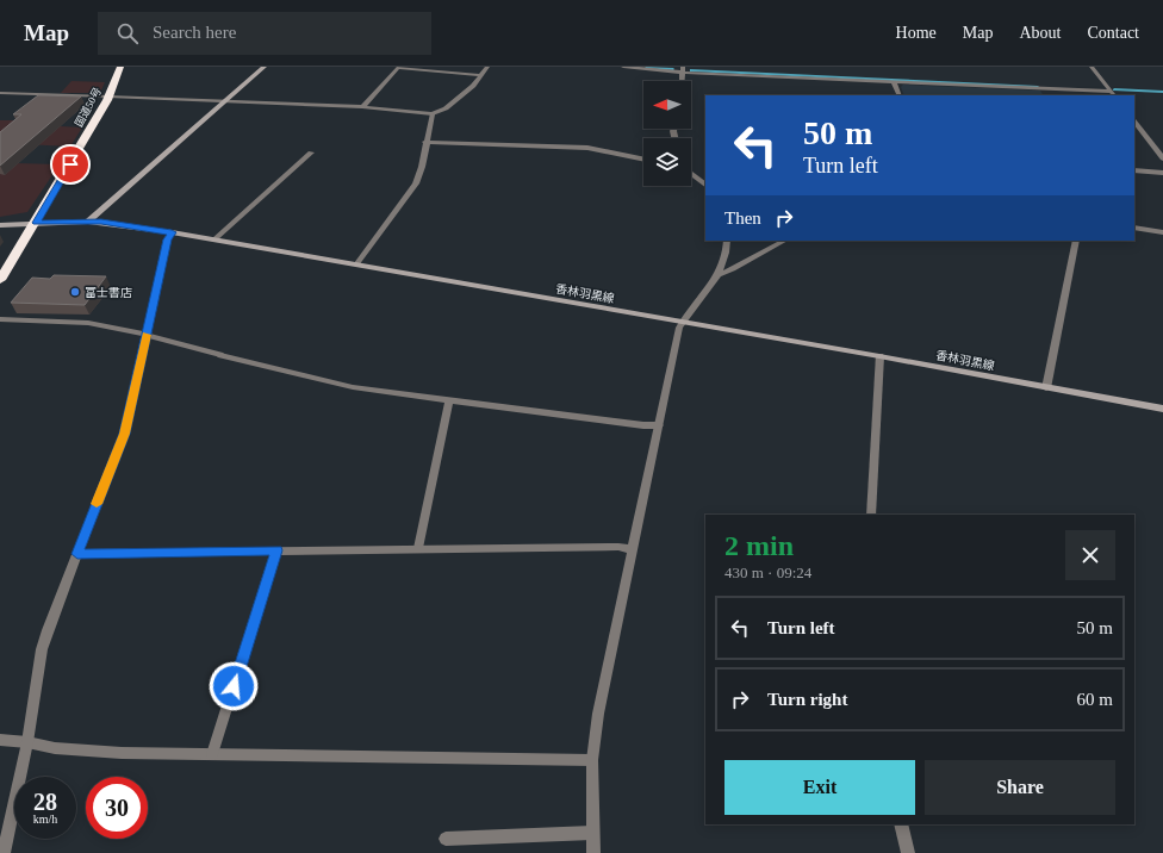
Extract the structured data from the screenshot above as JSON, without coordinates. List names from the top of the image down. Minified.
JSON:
{"streets":{"highway":["国道50号"],"main road":["香林羽黒線"]},"crossings":[["国道50号","香林羽黒線"]],"places":["富士書店"],"north":"left","page":{"header":"Map","search":"Search here","nav":["Home","Map","About","Contact"],"turn":["50 m","Turn left"],"then":"Then","heading":["2 min","430 m · 09:24"],"list":[{"name":"Turn left","value":"50 m"},{"name":"Turn right","value":"60 m"}],"buttons":["Exit","Share"],"speed":"28 km/h","limit":"30"}}
